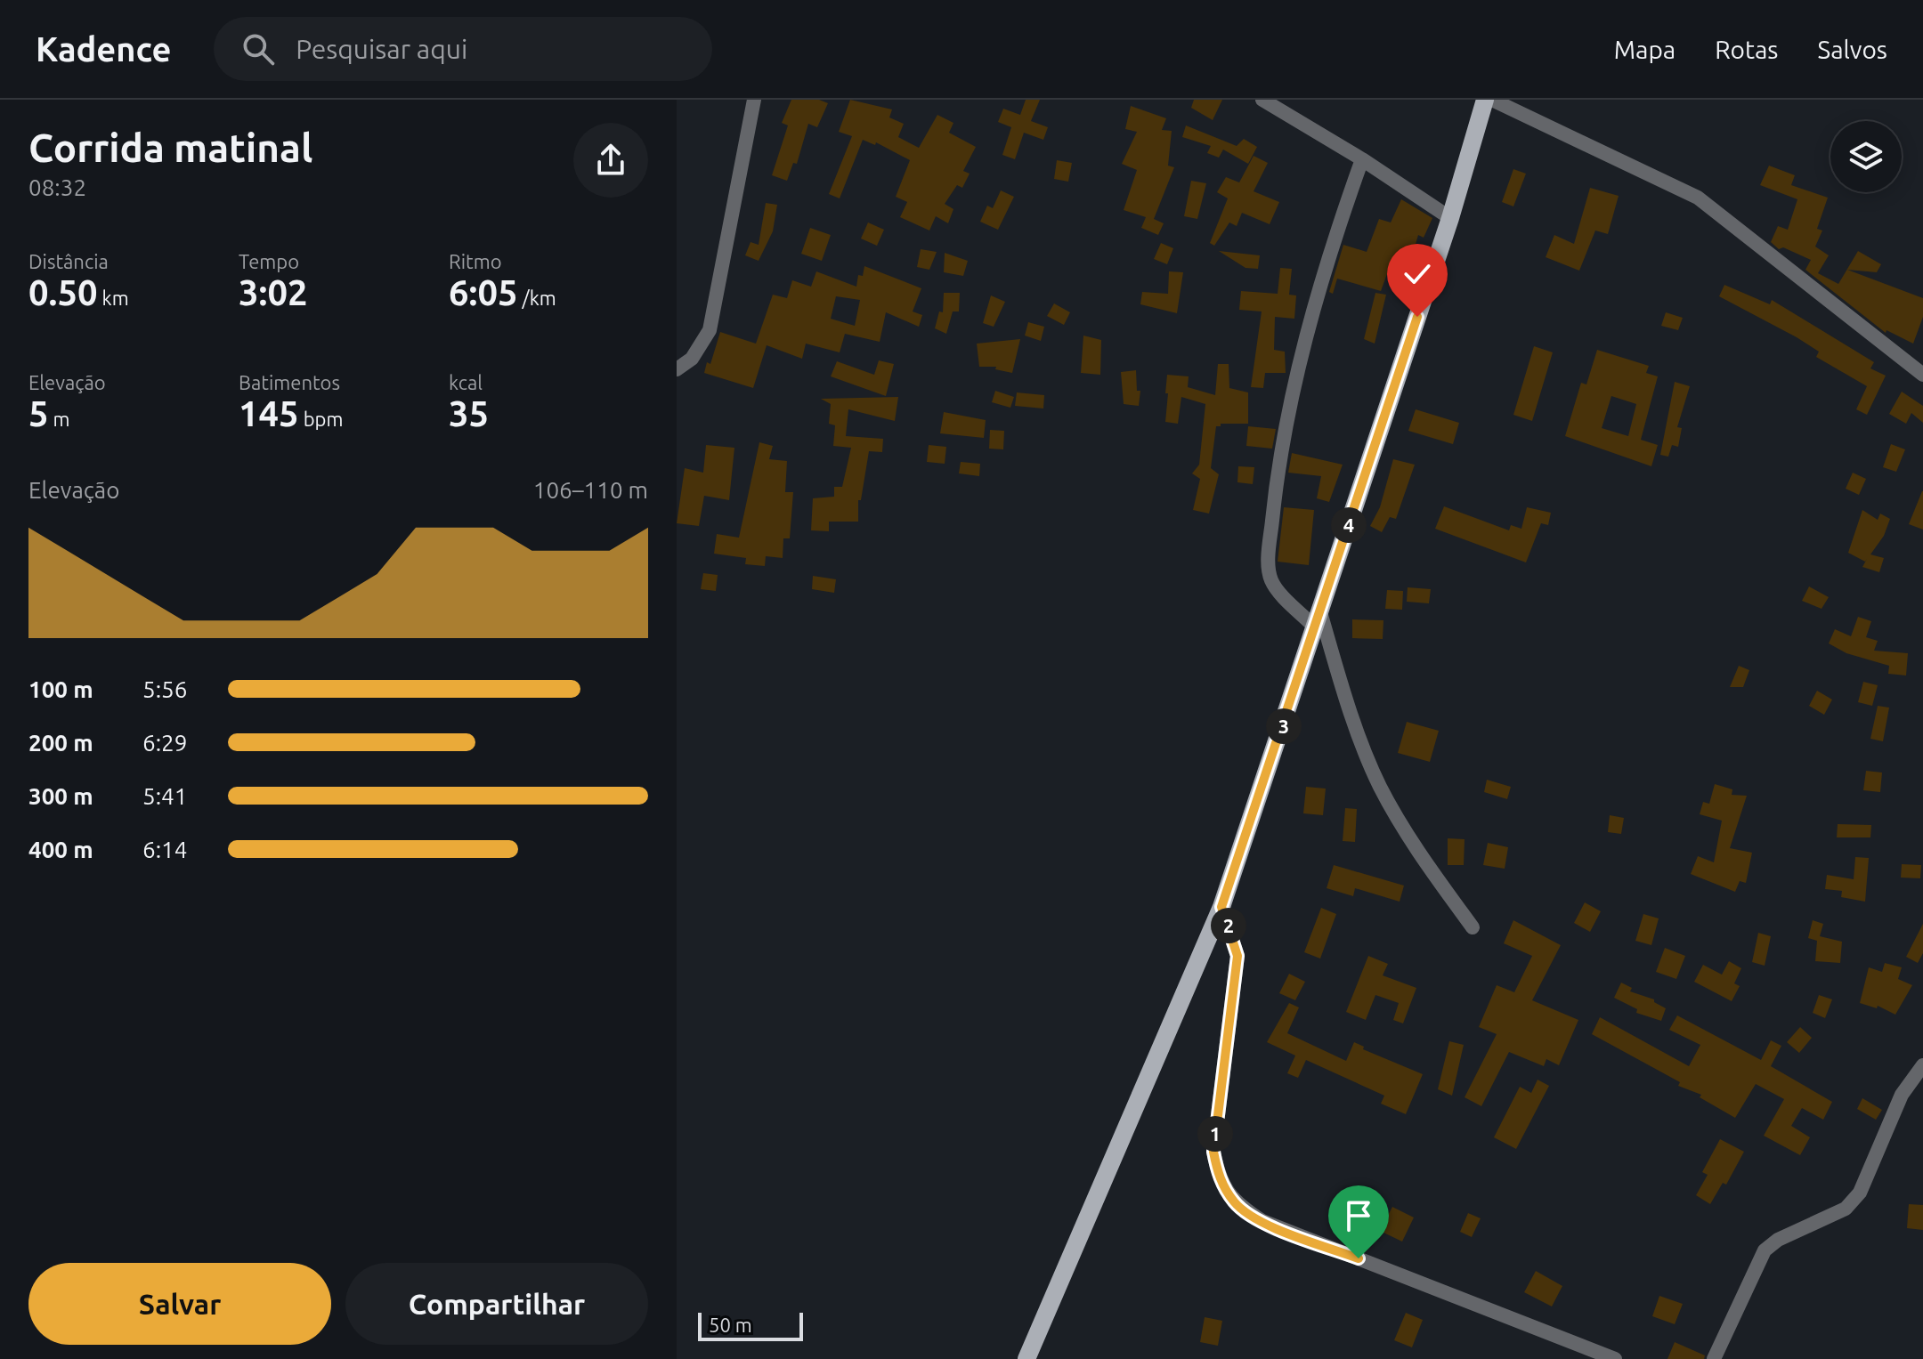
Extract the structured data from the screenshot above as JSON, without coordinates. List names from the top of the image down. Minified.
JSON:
{"scale_bar":"50 m","page":{"header":"Kadence","search":"Pesquisar aqui","nav":["Mapa","Rotas","Salvos"],"heading":["Corrida matinal","08:32"],"stats":[["Distância","0.50 km"],["Tempo","3:02"],["Ritmo","6:05 /km"],["Elevação","5 m"],["Batimentos","145 bpm"],["kcal","35"]],"chart":["Elevação","106–110 m"],"pins":["4","3","2","1"],"list":[{"name":"100 m","note":"5:56"},{"name":"200 m","note":"6:29"},{"name":"300 m","note":"5:41"},{"name":"400 m","note":"6:14"}],"buttons":["Salvar","Compartilhar"],"scale":"50 m"}}
